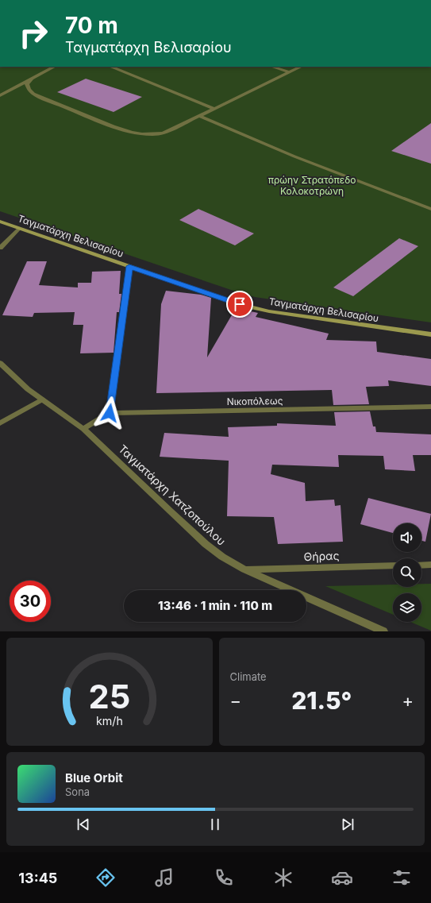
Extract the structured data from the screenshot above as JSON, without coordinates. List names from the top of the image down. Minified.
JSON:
{"streets":{"street":["Ταγματάρχη Βελισαρίου","Νικοπόλεως","Ταγματάρχη Χατζοπούλου","Θήρας"]},"crossings":[["Ταγματάρχη Χατζοπούλου","Θήρας"]],"parks":["πρώην Στρατόπεδο Κολοκοτρώνη"],"page":{"turn":["70 m","Ταγματάρχη Βελισαρίου"],"limit":"30","trip":"13:46 · 1 min · 110 m","tile":"Climate","heat":["−","21.5°","+"],"song":["Blue Orbit","Sona"],"tabs":"13:45","gauge":["25","km/h"]}}
